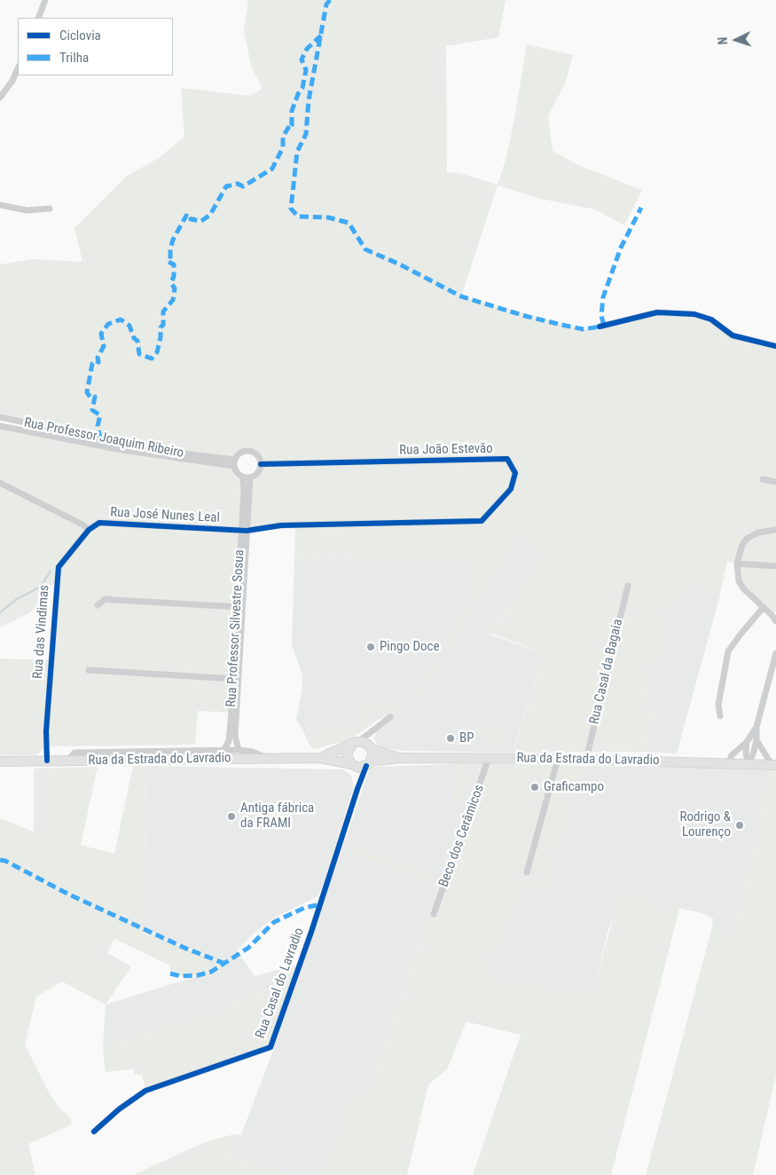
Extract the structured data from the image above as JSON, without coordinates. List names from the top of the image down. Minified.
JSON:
{"streets":{"main road":["Rua da Estrada do Lavradio"],"street":["Rua Professor Joaquim Ribeiro","Rua João Estevão","Rua José Nunes Leal","Rua Professor Silvestre Sosua","Rua das Vindimas","Rua Casal da Bagaia","Beco dos Cerâmicos","Rua Casal do Lavradio"]},"crossings":[["Rua Professor Joaquim Ribeiro","Rua João Estevão"],["Rua Professor Joaquim Ribeiro","Rua Professor Silvestre Sosua"],["Rua João Estevão","Rua José Nunes Leal"],["Rua João Estevão","Rua Professor Silvestre Sosua"],["Rua José Nunes Leal","Rua Professor Silvestre Sosua"],["Rua José Nunes Leal","Rua das Vindimas"],["Rua das Vindimas","Rua da Estrada do Lavradio"],["Rua Casal da Bagaia","Rua da Estrada do Lavradio"],["Rua da Estrada do Lavradio","Beco dos Cerâmicos"],["Rua da Estrada do Lavradio","Rua Casal do Lavradio"]],"places":["Pingo Doce","BP","Graficampo","Antiga fábrica da FRAMI","Rodrigo & Lourenço"],"legend":["Ciclovia","Trilha"],"north":"left"}
